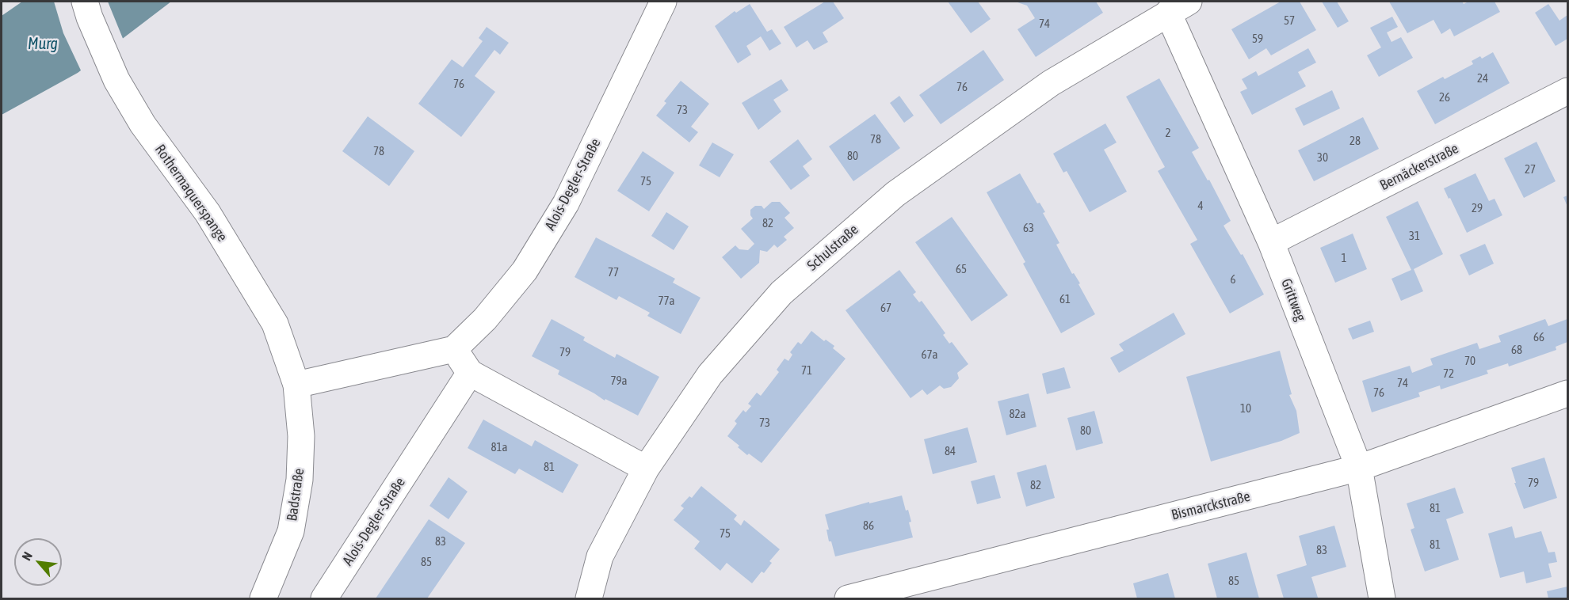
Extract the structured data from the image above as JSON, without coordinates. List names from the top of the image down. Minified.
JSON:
{"streets":{"street":["Bernäckerstraße","Alois-Degler-Straße","Rothermaquerspange","Schulstraße","Grittweg","Badstraße","Bismarckstraße"]},"crossings":[["Bernäckerstraße","Grittweg"],["Rothermaquerspange","Badstraße"],["Schulstraße","Grittweg"],["Grittweg","Bismarckstraße"]],"water":["Murg"],"house_numbers":["57","74","59","24","76","76","26","73","2","78","28","78","80","30","27","75","4","29","82","63","31","1","65","77","6","61","77a","67","66","68","79","67a","70","71","72","79a","74","76","10","82a","73","80","81a","84","81","79","82","81","86","75","83","81","83","85","85"],"north":"top left"}
